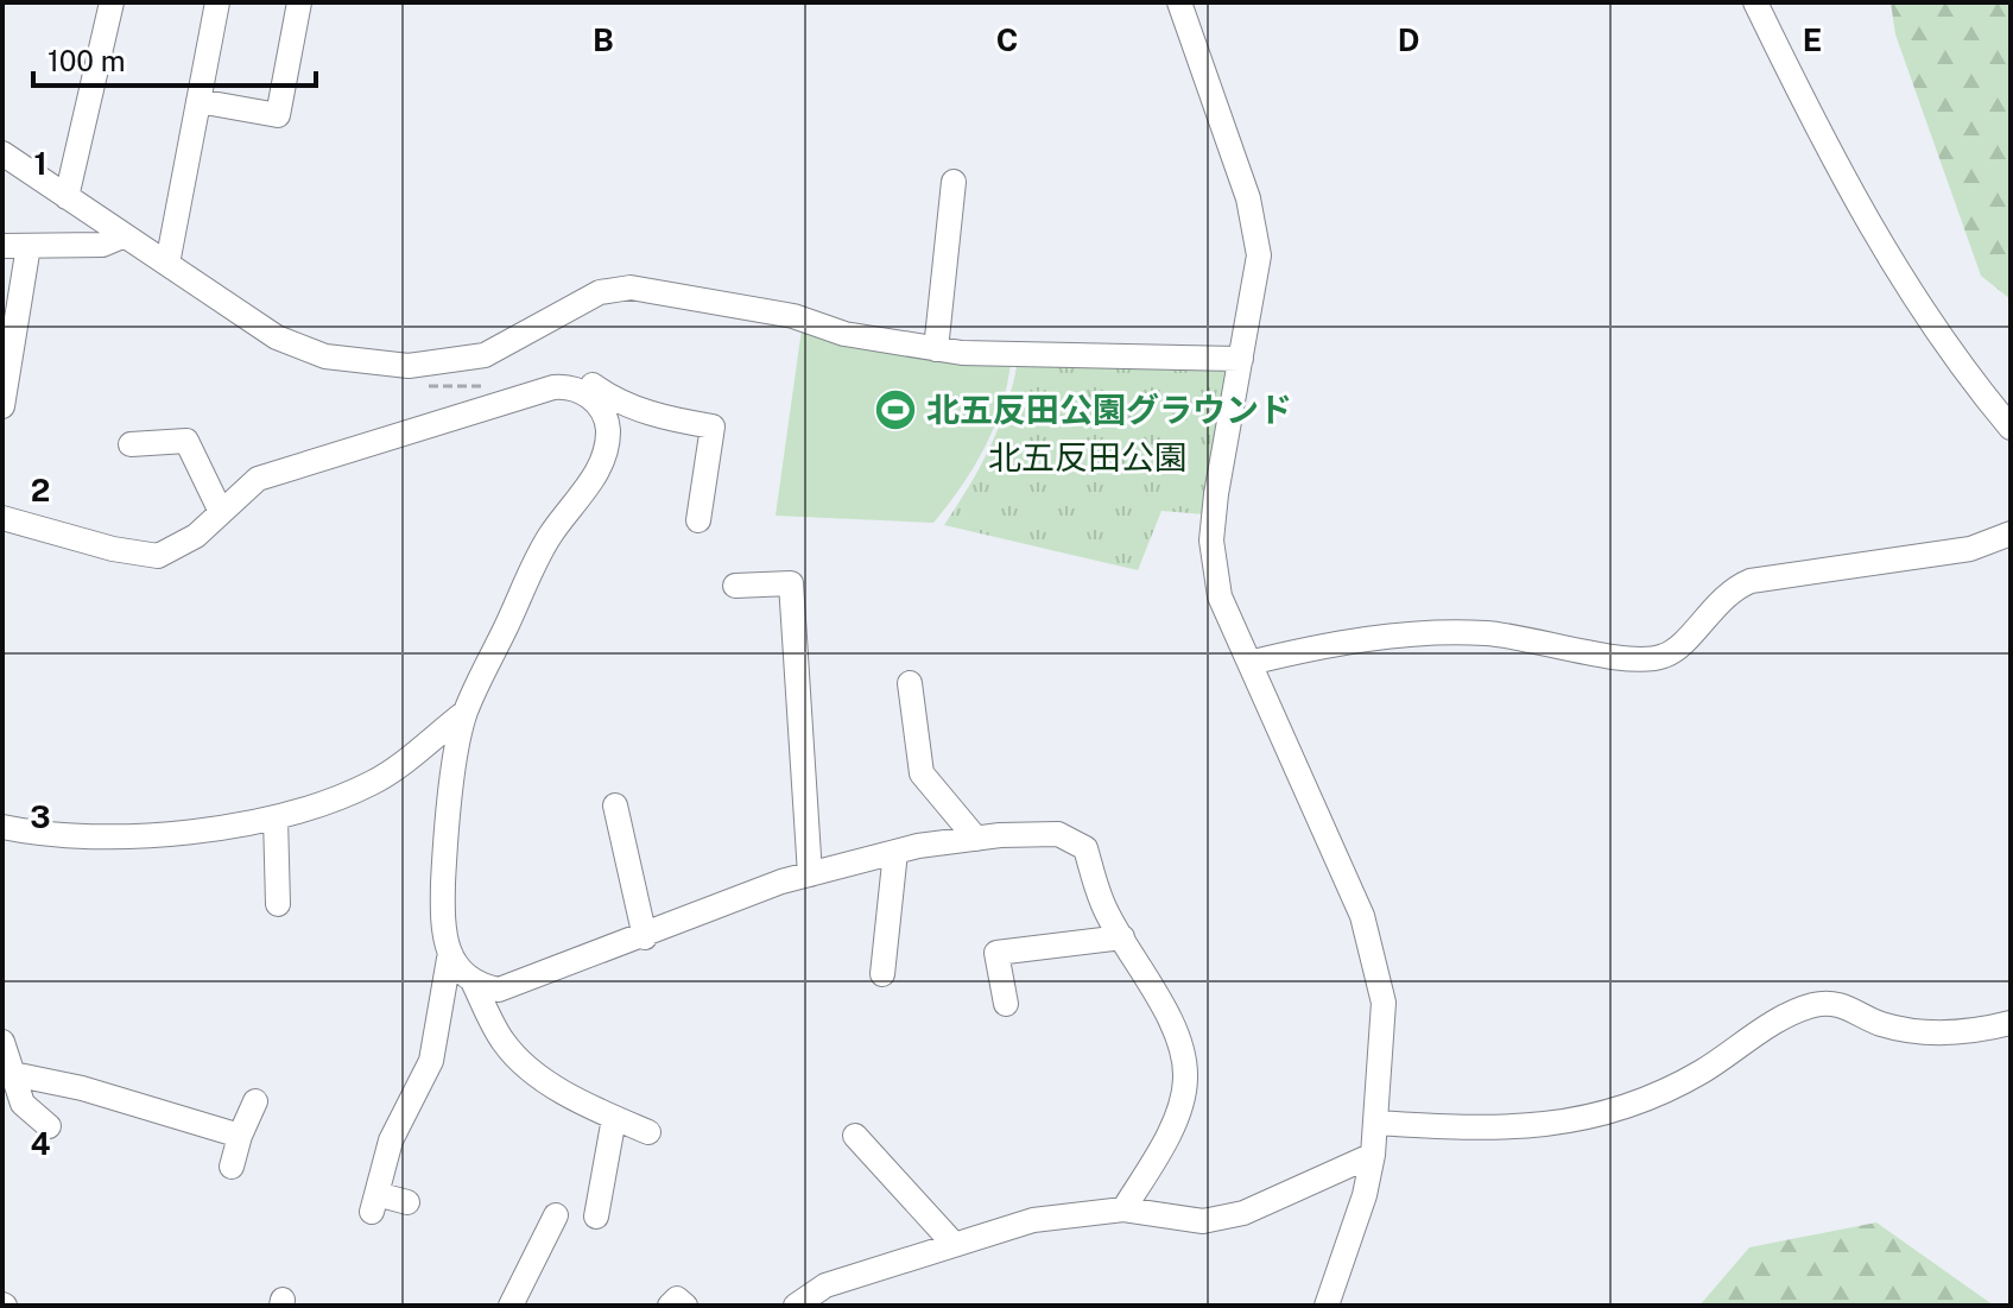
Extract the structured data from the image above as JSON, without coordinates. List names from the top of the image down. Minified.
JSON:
{"parks":["北五反田公園"],"places":{"sports":["北五反田公園グラウンド"]},"scale_bar":"100 m","grid":{"columns":["B","C","D","E"],"rows":["1","2","3","4"]}}
